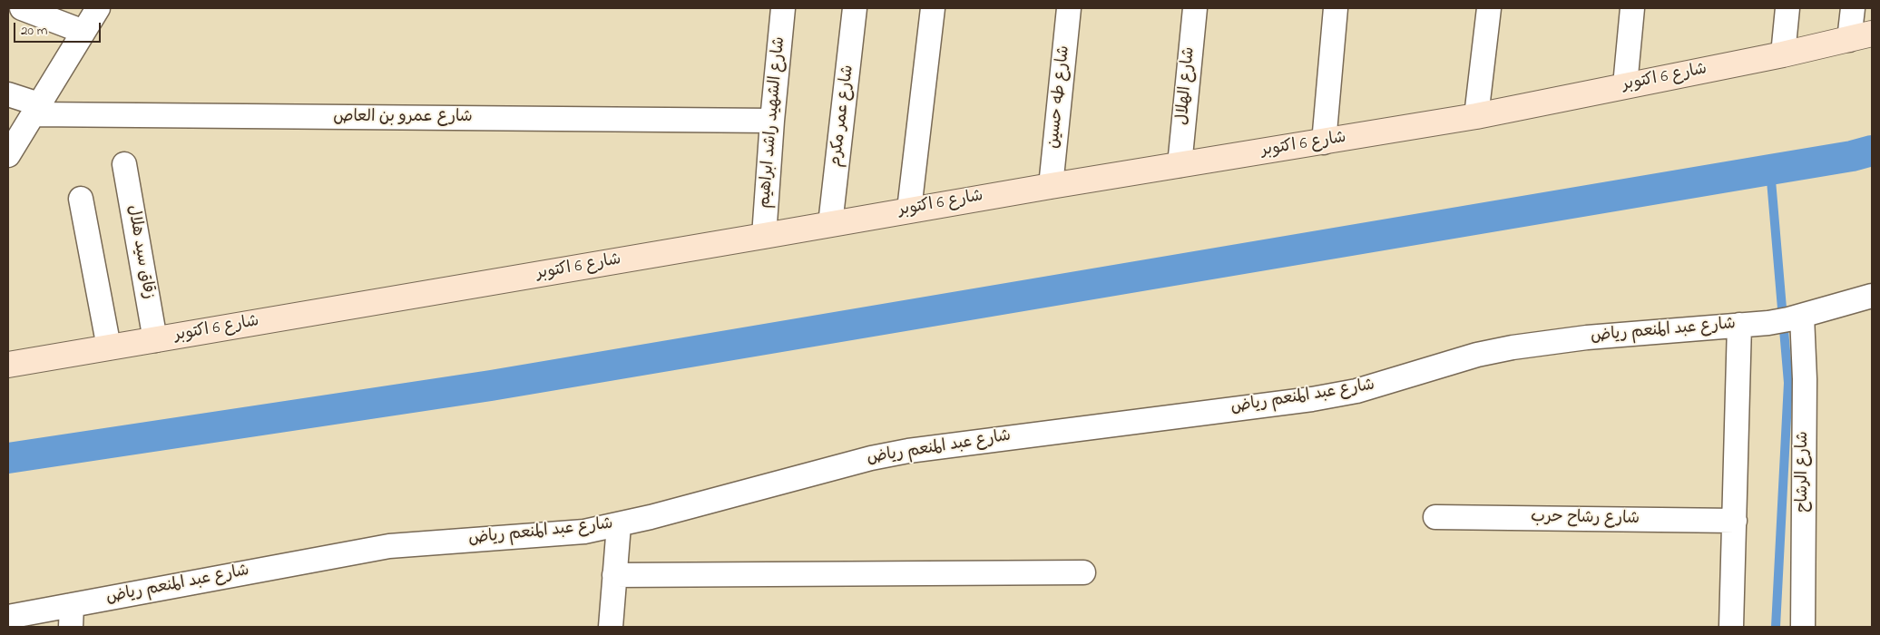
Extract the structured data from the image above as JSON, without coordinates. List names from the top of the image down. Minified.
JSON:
{"streets":{"main road":["شارع 6 اكتوبر"],"street":["شارع الهلال","شارع طه حسين","شارع عمر مكرم","شارع عمرو بن العاص","شارع الشهيد راشد ابراهيم","زقاق سيد هلال","شارع عبد المنعم رياض","شارع الرشاح","شارع رشاح حرب"]},"crossings":[["شارع 6 اكتوبر","شارع الهلال"],["شارع 6 اكتوبر","شارع طه حسين"],["شارع 6 اكتوبر","شارع عمر مكرم"],["شارع 6 اكتوبر","شارع الشهيد راشد ابراهيم"],["شارع 6 اكتوبر","زقاق سيد هلال"],["شارع عمرو بن العاص","شارع الشهيد راشد ابراهيم"],["شارع عبد المنعم رياض","شارع الرشاح"]],"scale_bar":"20 m"}
